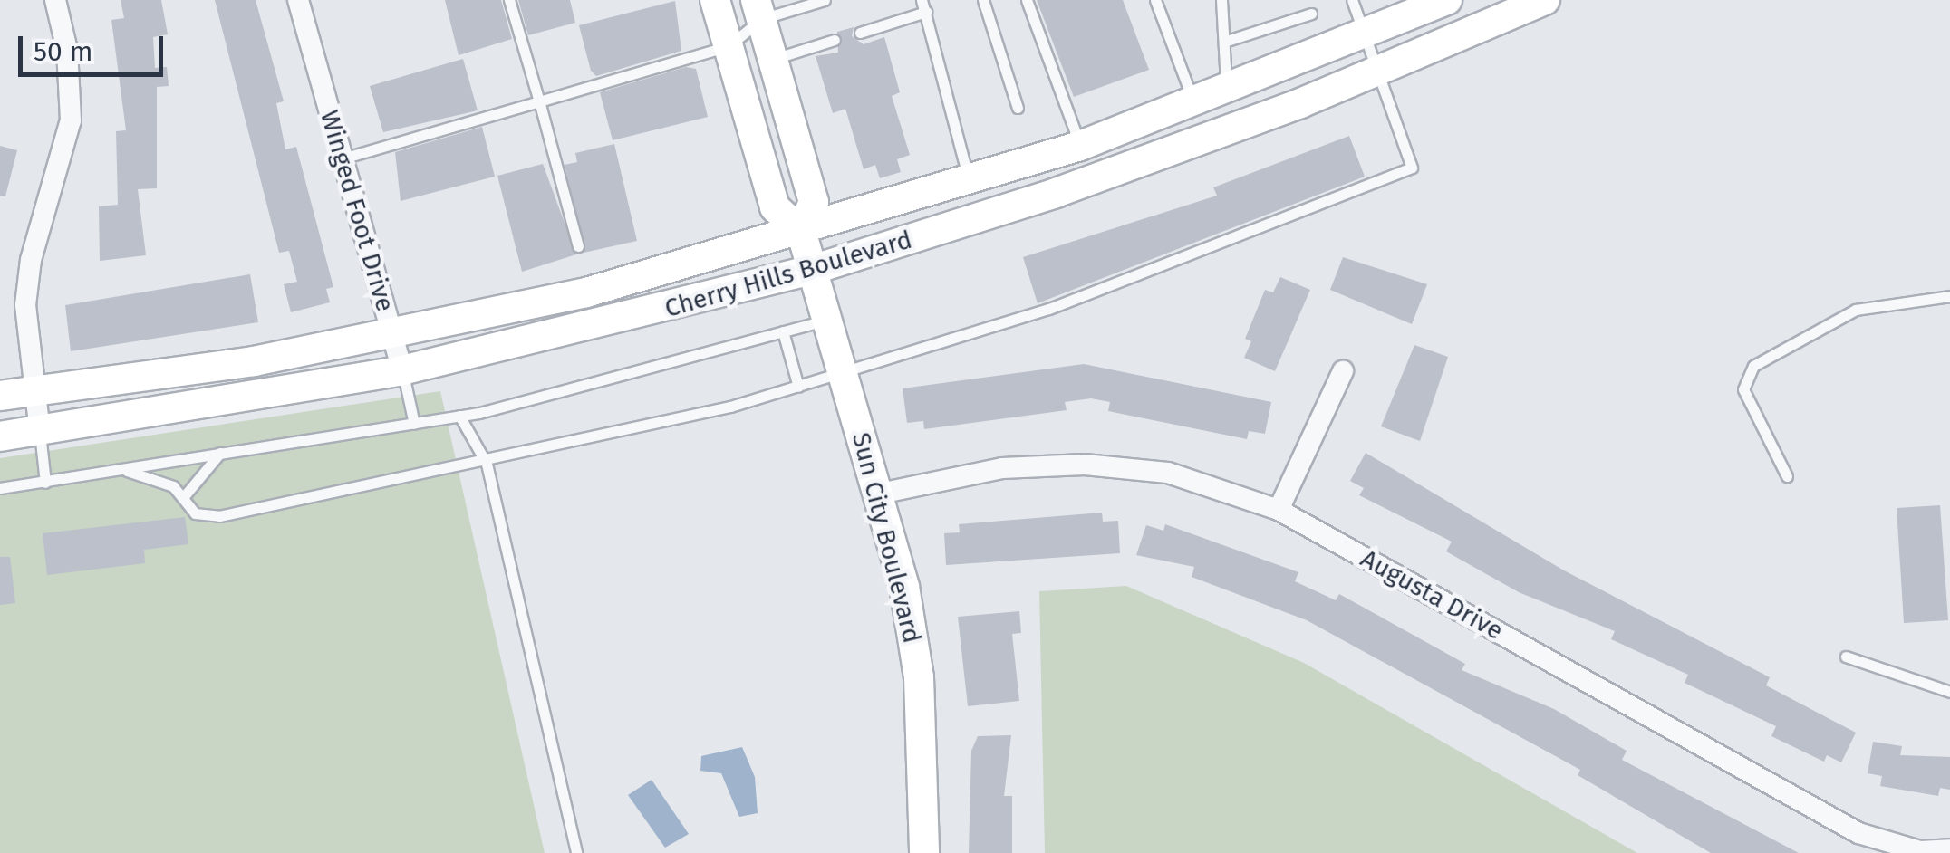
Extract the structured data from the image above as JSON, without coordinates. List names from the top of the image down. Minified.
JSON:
{"streets":{"street":["Winged Foot Drive","Cherry Hills Boulevard","Sun City Boulevard","Augusta Drive"]},"crossings":[["Winged Foot Drive","Cherry Hills Boulevard"],["Cherry Hills Boulevard","Sun City Boulevard"],["Sun City Boulevard","Augusta Drive"]],"scale_bar":"50 m"}
